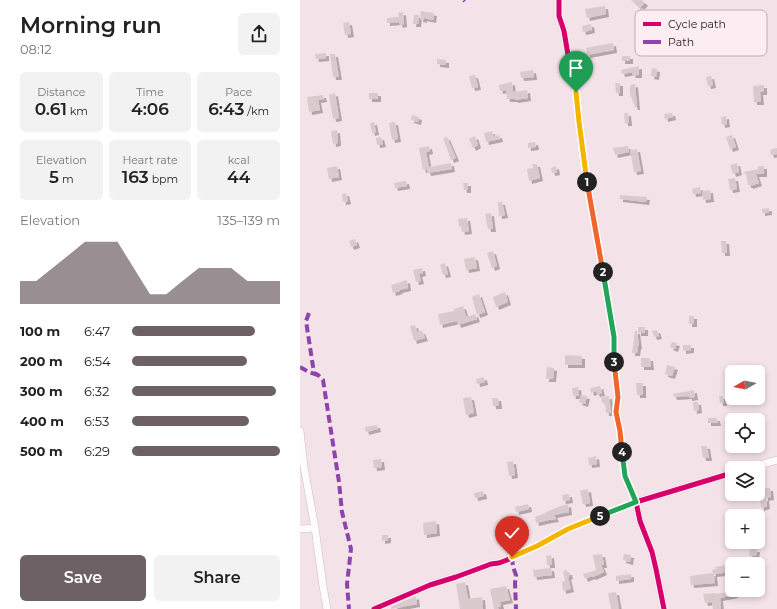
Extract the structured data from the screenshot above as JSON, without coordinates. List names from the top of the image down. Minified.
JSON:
{"legend":["Cycle path","Path"],"north":"left","page":{"heading":["Morning run","08:12"],"stats":[["Distance","0.61 km"],["Time","4:06"],["Pace","6:43 /km"],["Elevation","5 m"],["Heart rate","163 bpm"],["kcal","44"]],"pins":["1","2","3","4","5"],"chart":["Elevation","135–139 m"],"list":[{"name":"100 m","note":"6:47"},{"name":"200 m","note":"6:54"},{"name":"300 m","note":"6:32"},{"name":"400 m","note":"6:53"},{"name":"500 m","note":"6:29"}],"map_buttons":["+","−"],"buttons":["Save","Share"]}}
